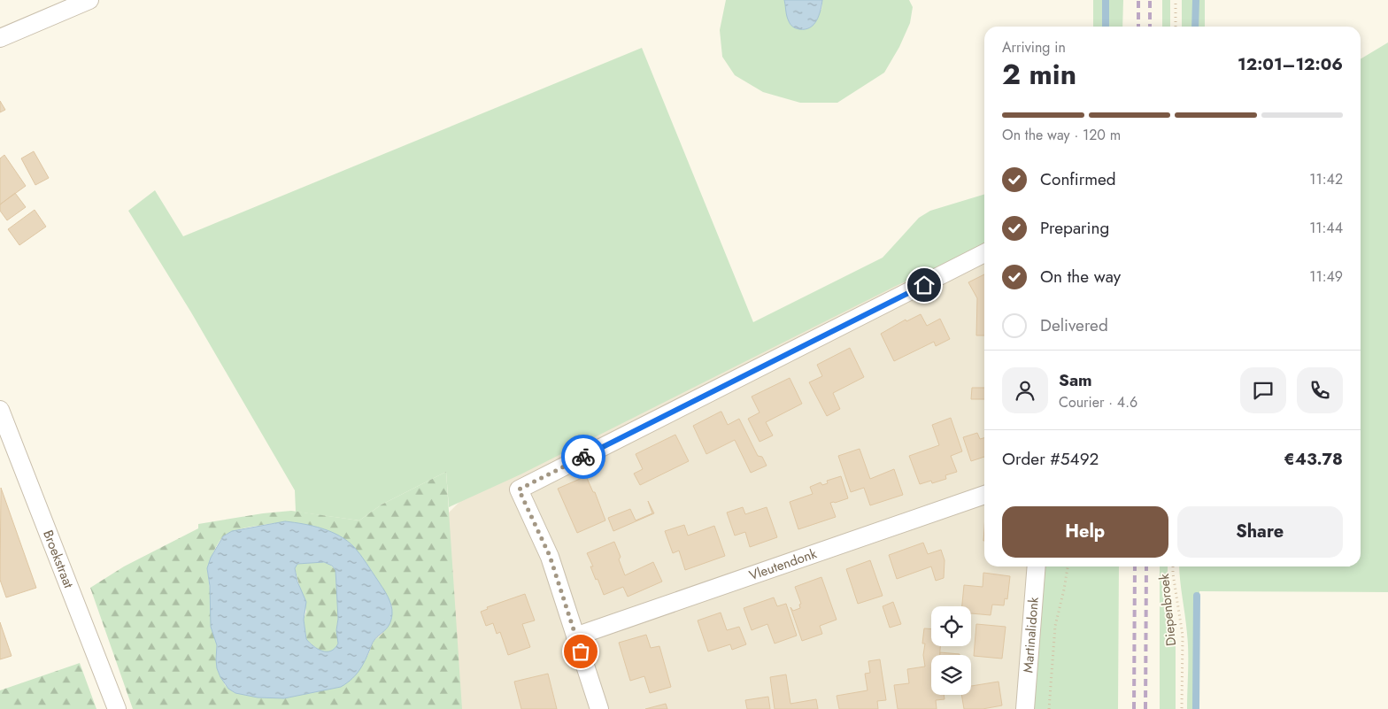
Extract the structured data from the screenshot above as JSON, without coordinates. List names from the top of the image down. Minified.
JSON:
{"streets":{"street":["Broekstraat","Vleutendonk","Martinalidonk"],"path":["Diepenbroek"]},"page":{"heading":["2 min","Arriving in","12:01–12:06"],"panel":["Sam","Courier · 4.6","Order #5492","€43.78"],"bar":"On the way · 120 m","list":[["Confirmed","11:42"],["Preparing","11:44"],["On the way","11:49"],"Delivered"],"buttons":["Help","Share"]}}
